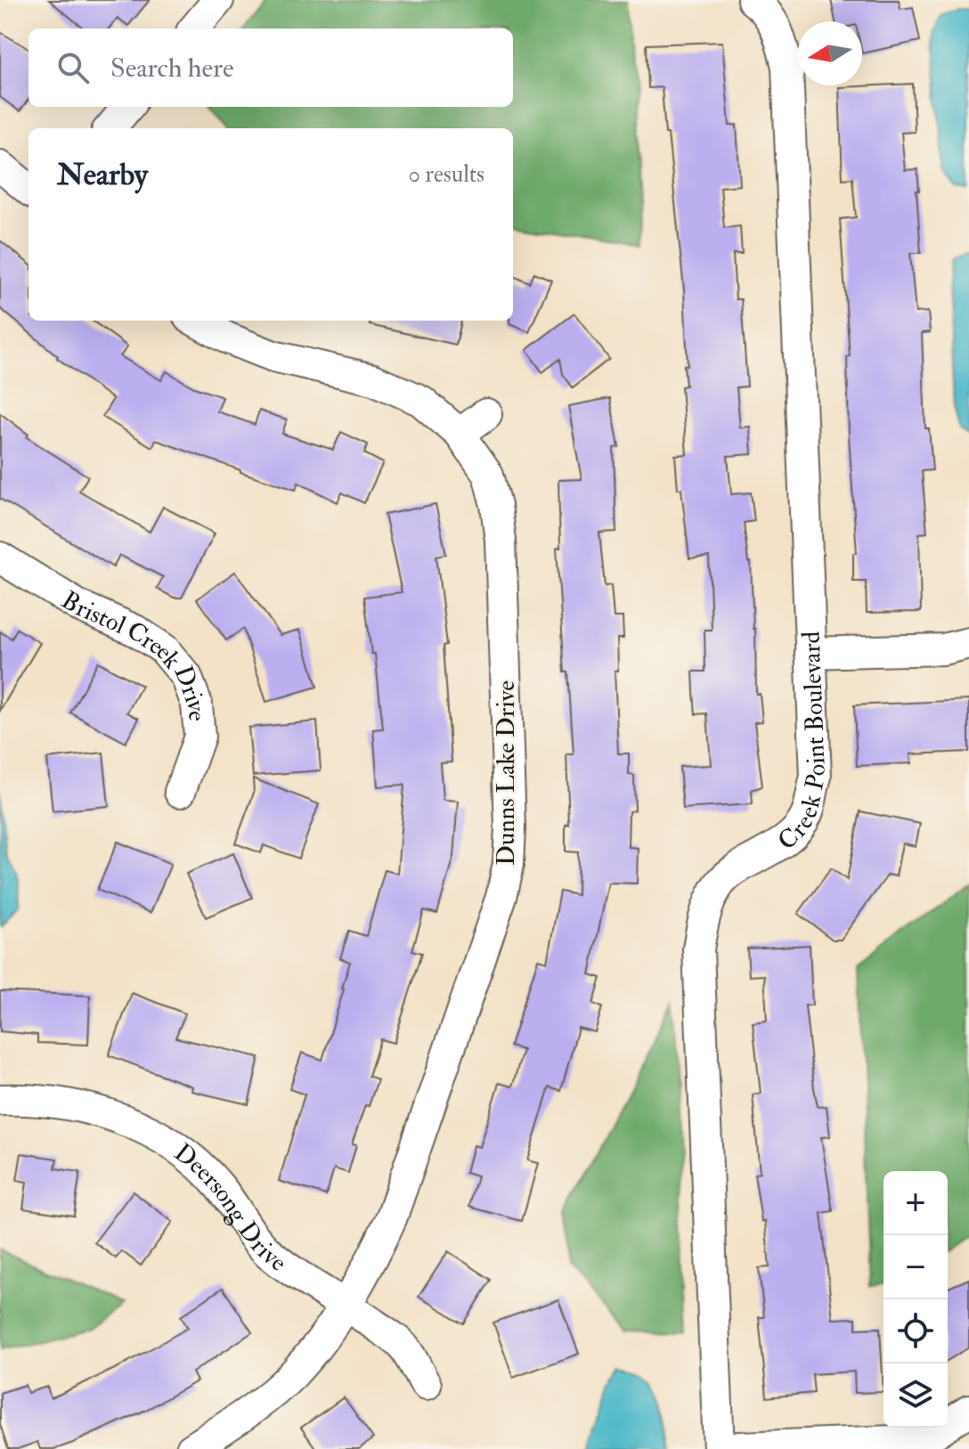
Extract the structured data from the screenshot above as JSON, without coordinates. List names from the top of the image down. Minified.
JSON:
{"streets":{"street":["Bristol Creek Drive","Creek Point Boulevard","Dunns Lake Drive","Deersong Drive"]},"crossings":[["Dunns Lake Drive","Deersong Drive"]],"north":"left","page":{"search":"Search here","heading":["Nearby","0 results"],"map_buttons":["+","−"]}}
